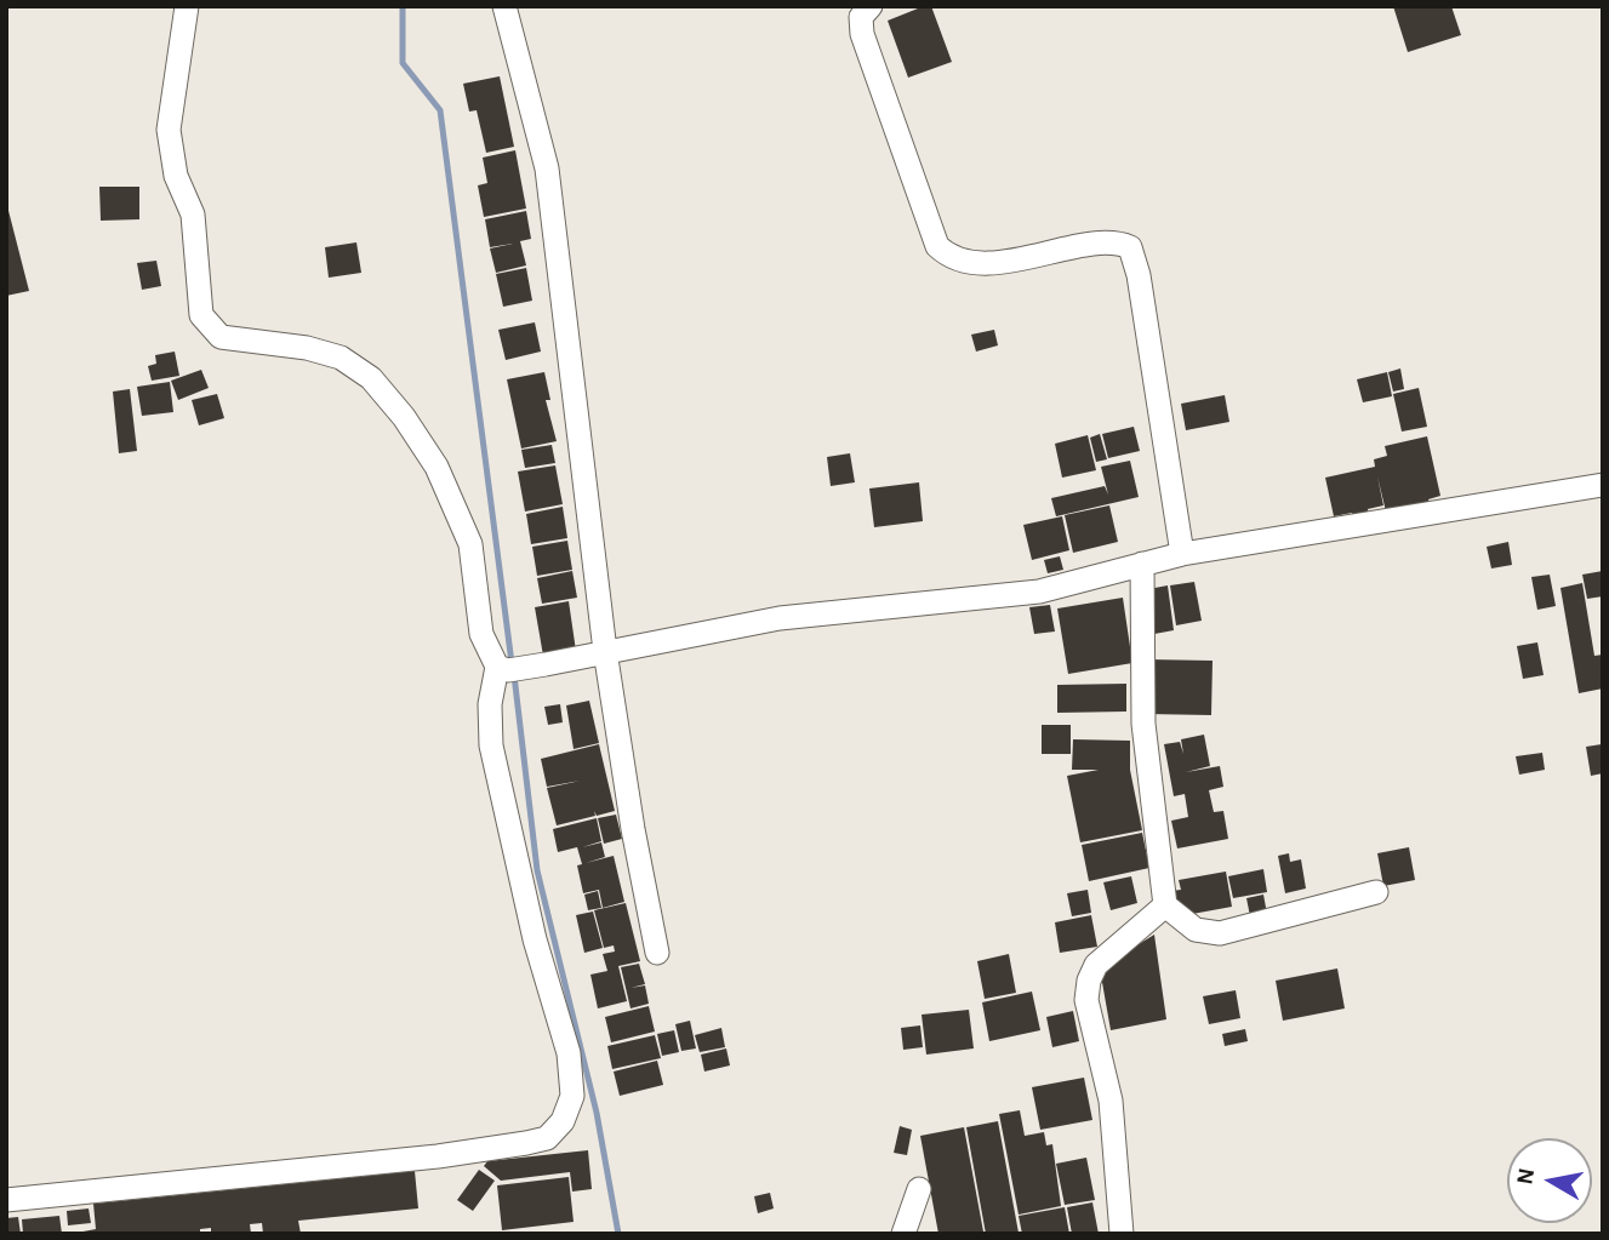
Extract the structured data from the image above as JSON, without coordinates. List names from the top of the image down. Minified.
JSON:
{"north":"left"}
